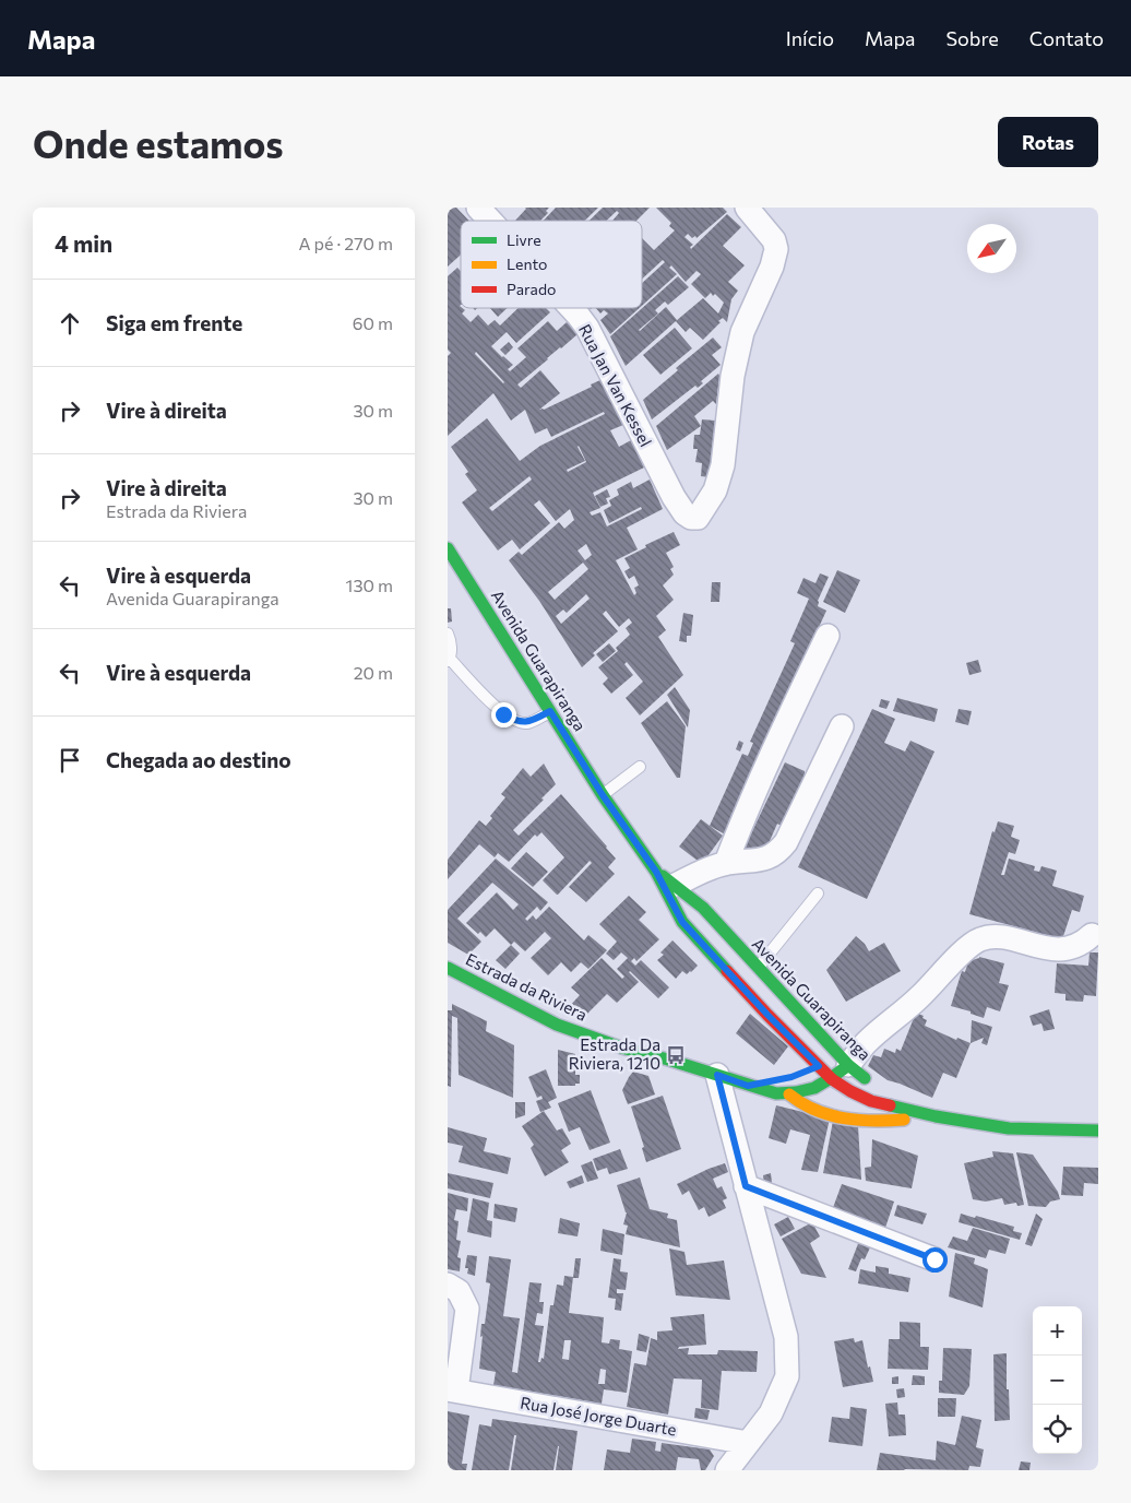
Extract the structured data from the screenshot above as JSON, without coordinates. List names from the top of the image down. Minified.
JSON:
{"streets":{"main road":["Avenida Guarapiranga","Estrada da Riviera"],"street":["Rua Jan Van Kessel","Rua José Jorge Duarte"]},"crossings":[["Avenida Guarapiranga","Estrada da Riviera"]],"places":{"bus stop":["Estrada Da Riviera, 1210"]},"legend":["Livre","Lento","Parado"],"north":"bottom left","page":{"header":"Mapa","nav":["Início","Mapa","Sobre","Contato"],"buttons":"Rotas","title":"Onde estamos","heading":["4 min","A pé · 270 m"],"list":[["Siga em frente","60 m"],["Vire à direita","30 m"],["Vire à direita","Estrada da Riviera","30 m"],["Vire à esquerda","Avenida Guarapiranga","130 m"],["Vire à esquerda","20 m"],"Chegada ao destino"],"map_buttons":["+","−"]}}
